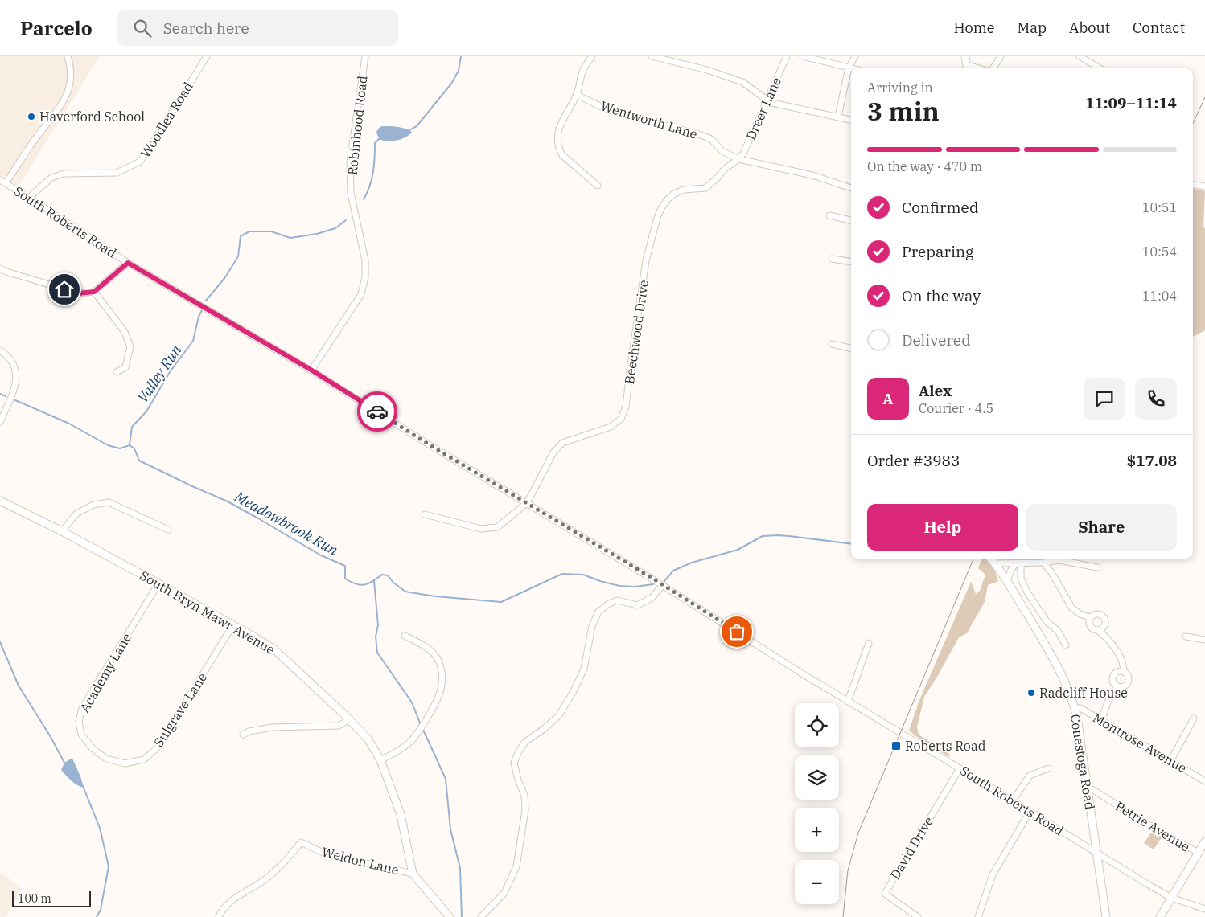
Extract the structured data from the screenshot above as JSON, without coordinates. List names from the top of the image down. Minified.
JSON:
{"streets":{"main road":["South Bryn Mawr Avenue","Conestoga Road"],"street":["Dreer Lane","Woodlea Road","Wentworth Lane","Robinhood Road","South Roberts Road","Beechwood Drive","Academy Lane","Sulgrave Lane","Montrose Avenue","Petrie Avenue","David Drive","Weldon Lane"]},"crossings":[["Dreer Lane","Wentworth Lane"],["Dreer Lane","Beechwood Drive"],["Woodlea Road","South Roberts Road"],["Wentworth Lane","Beechwood Drive"],["Robinhood Road","South Roberts Road"],["South Roberts Road","Beechwood Drive"],["South Roberts Road","Conestoga Road"],["South Roberts Road","David Drive"],["South Bryn Mawr Avenue","Academy Lane"],["South Bryn Mawr Avenue","Sulgrave Lane"],["South Bryn Mawr Avenue","Weldon Lane"],["Academy Lane","Sulgrave Lane"],["Montrose Avenue","Conestoga Road"],["Conestoga Road","Petrie Avenue"]],"water":["Valley Run","Meadowbrook Run"],"places":{"other":["Haverford School","Radcliff House"],"transit":["Roberts Road"]},"scale_bar":"100 m","page":{"header":"Parcelo","search":"Search here","nav":["Home","Map","About","Contact"],"heading":["3 min","Arriving in","11:09–11:14"],"panel":["Alex","Courier · 4.5","Order #3983","$17.08"],"bar":"On the way · 470 m","list":[["Confirmed","10:51"],["Preparing","10:54"],["On the way","11:04"],"Delivered"],"round":"A","buttons":["Help","Share"],"map_buttons":["+","−"],"scale":"100 m"}}
